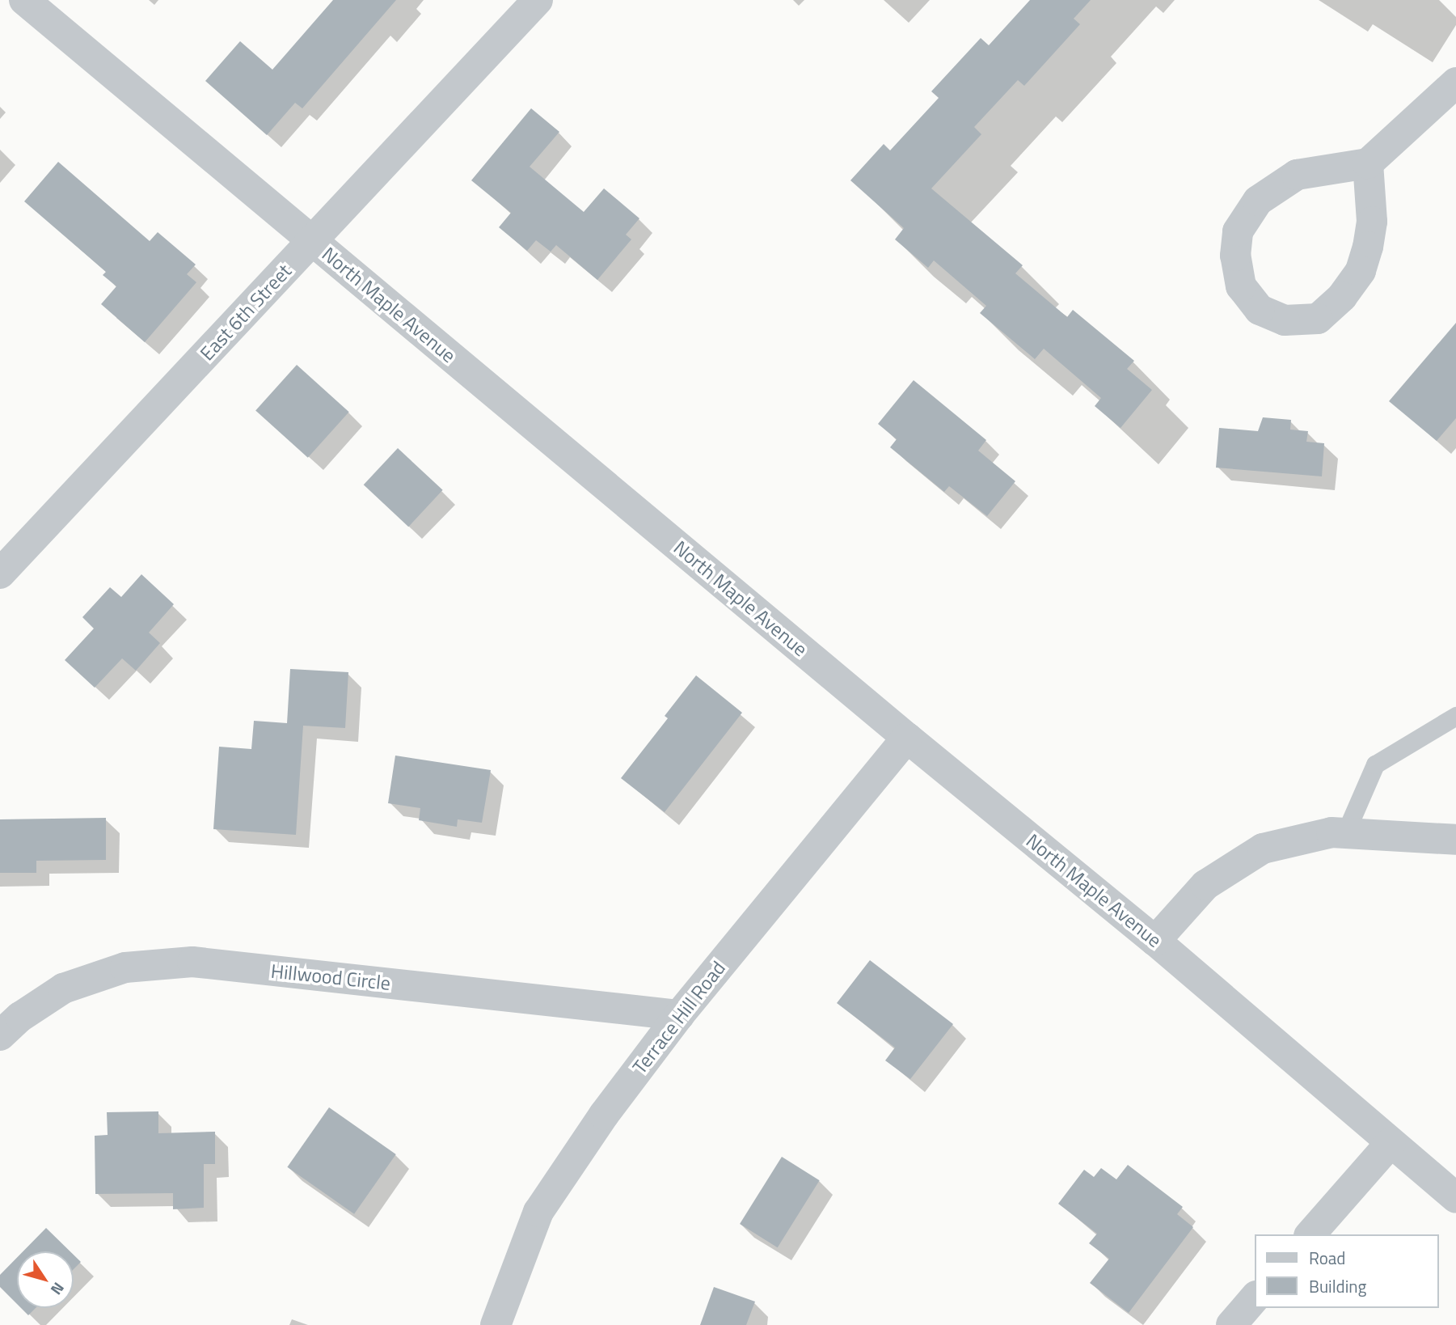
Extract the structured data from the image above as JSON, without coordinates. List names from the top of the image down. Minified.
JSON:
{"streets":{"street":["North Maple Avenue","East 6th Street","Hillwood Circle","Terrace Hill Road"]},"crossings":[["North Maple Avenue","East 6th Street"],["North Maple Avenue","Terrace Hill Road"],["Hillwood Circle","Terrace Hill Road"]],"legend":["Road","Building"],"north":"bottom right"}
